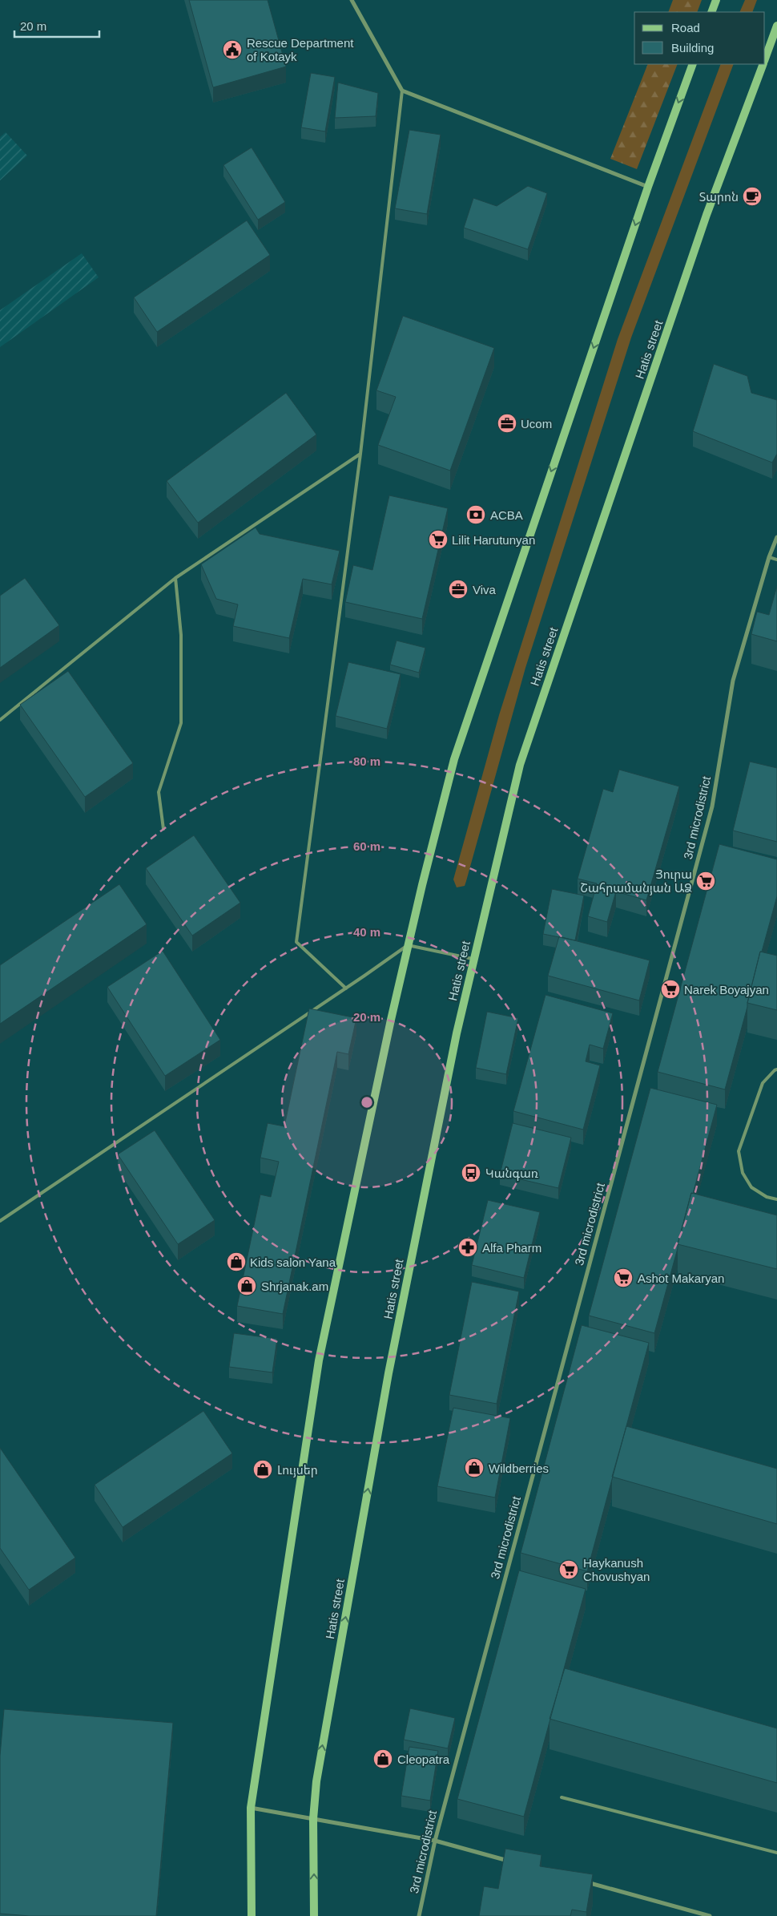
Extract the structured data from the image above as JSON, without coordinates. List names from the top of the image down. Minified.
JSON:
{"streets":{"main road":["Hatis street"],"street":["3rd microdistrict"]},"places":{"public building":["Rescue Department of Kotayk"],"cafe":["Տարոն"],"office":["Ucom","Viva"],"bank":["ACBA"],"supermarket":["Lilit Harutunyan","Յուրա Շահրամանյան ԱՁ","Narek Boyajyan","Ashot Makaryan","Haykanush Chovushyan"],"bus stop":["Կանգառ"],"pharmacy":["Alfa Pharm"],"shop":["Kids salon Yana","Shrjanak.am","Wildberries","Լույսեր","Cleopatra"]},"legend":["Road","Building"],"scale_bar":"20 m","rings":["80 m","60 m","40 m","20 m"]}
